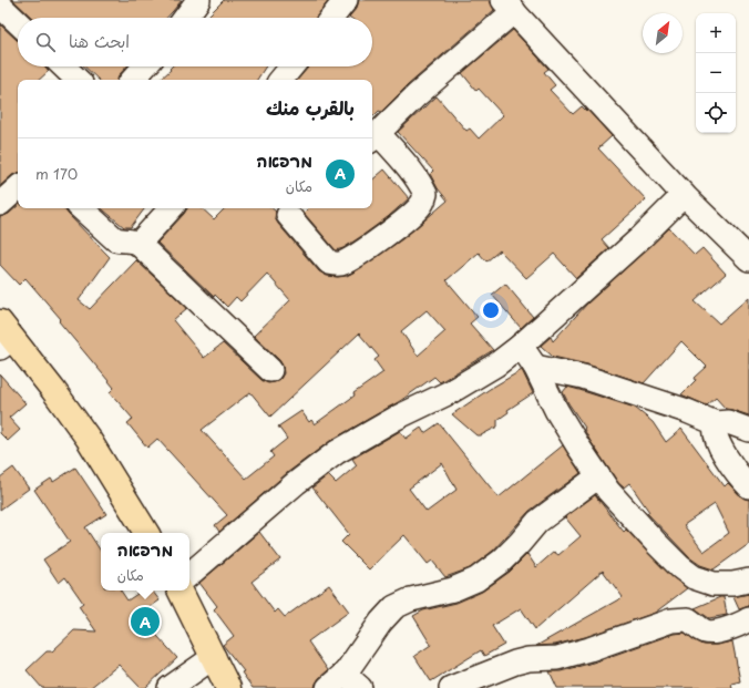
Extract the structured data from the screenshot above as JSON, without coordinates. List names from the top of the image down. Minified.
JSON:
{"north":"top right","page":{"map_buttons":["+","−"],"search":"ابحث هنا","heading":"بالقرب منك","list":[{"mark":"A","name":"מרפאה","note":"مكان","value":"170 m"}],"popup":["מרפאה","مكان"],"pins":"A"}}
